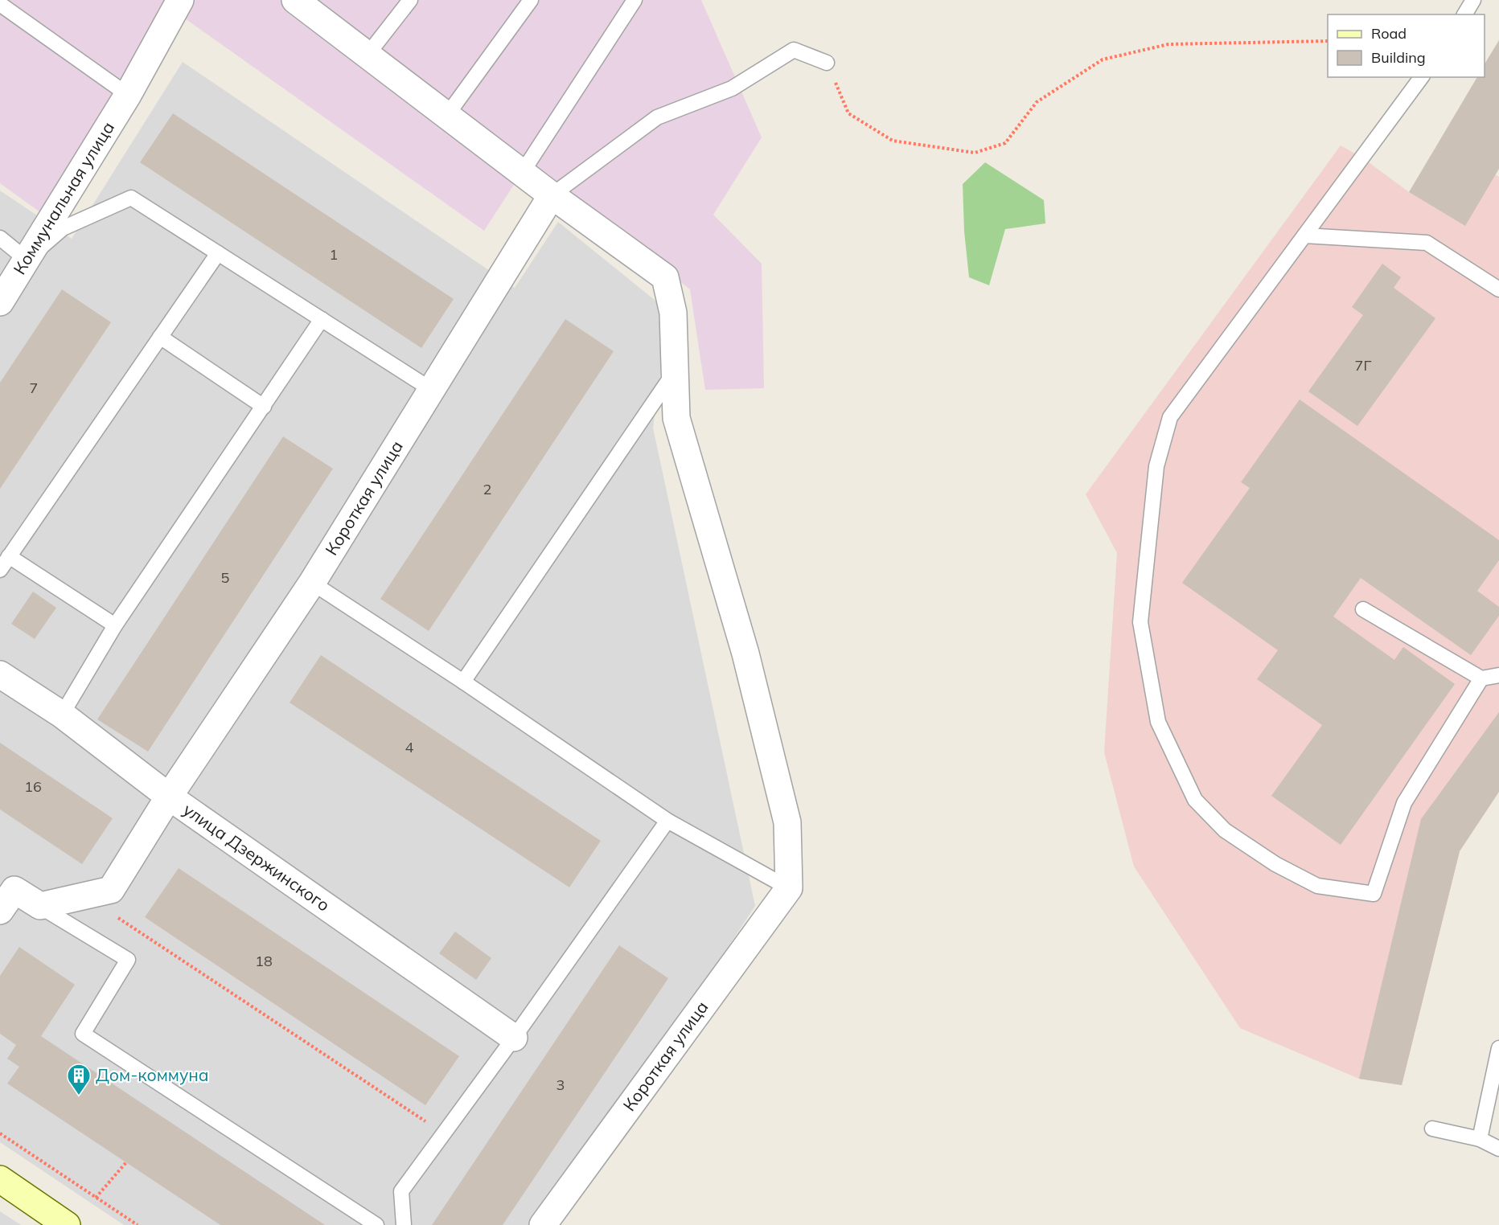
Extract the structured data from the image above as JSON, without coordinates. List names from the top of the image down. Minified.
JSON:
{"streets":{"street":["Коммунальная улица","Короткая улица","улица Дзержинского"]},"crossings":[["Короткая улица","улица Дзержинского"]],"places":{"building":["Дом-коммуна"]},"house_numbers":["1","7Г","7","2","5","4","16","18","3"],"legend":["Road","Building"]}
